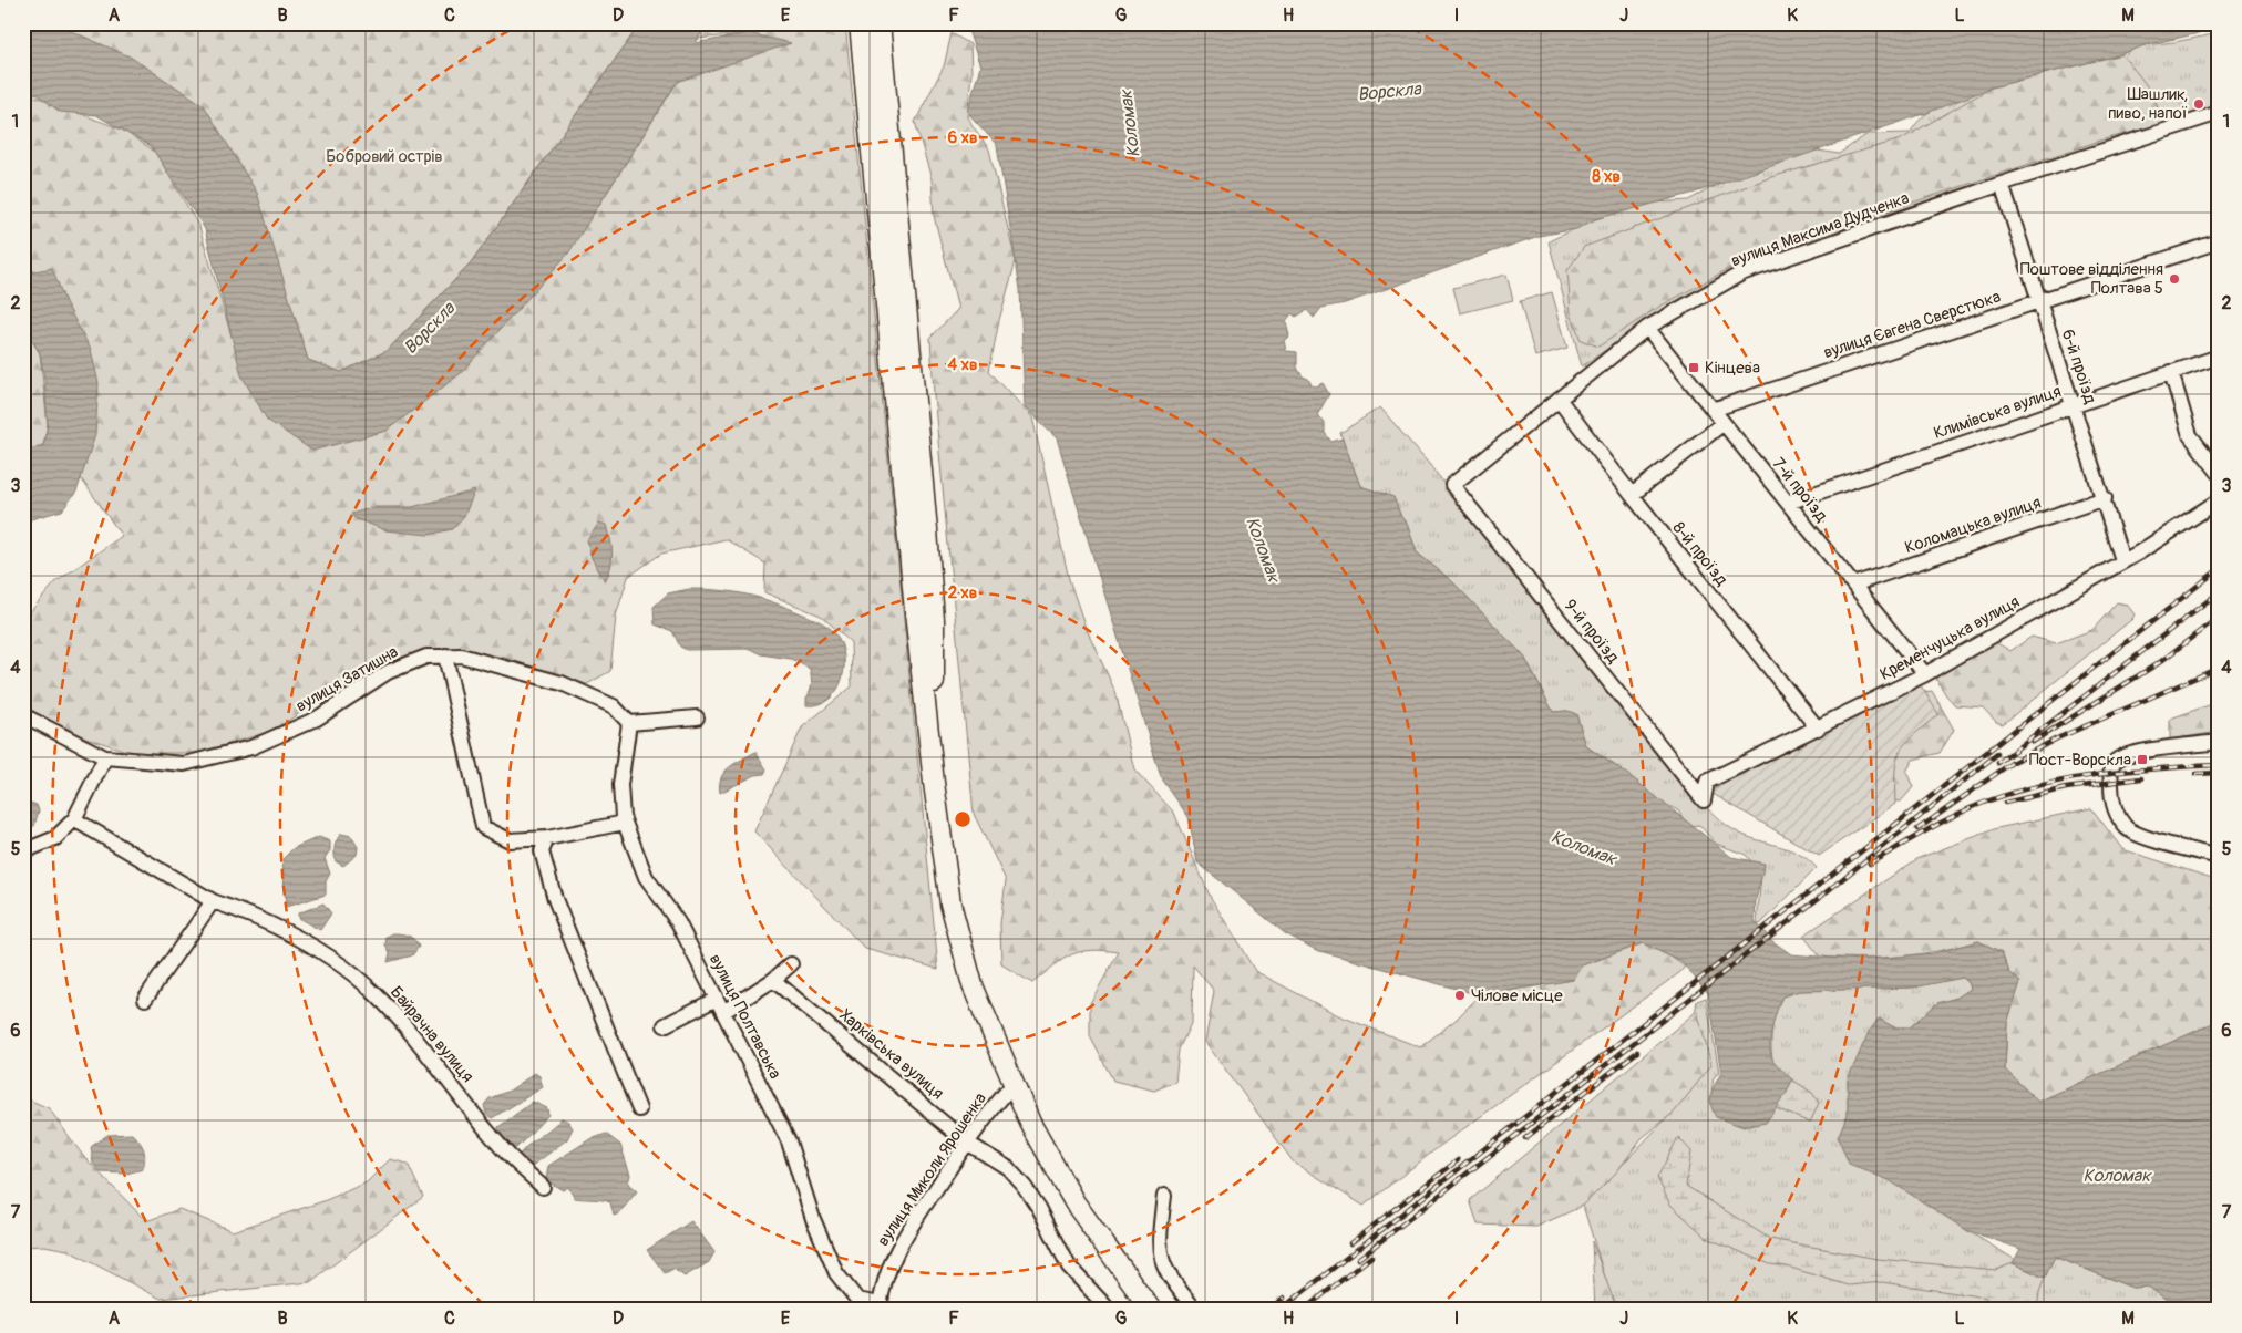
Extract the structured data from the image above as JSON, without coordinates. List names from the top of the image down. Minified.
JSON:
{"streets":{"street":["вулиця Максима Дудченка","вулиця Євгена Сверстюка","6-й проїзд","Климівська вулиця","7-й проїзд","Коломацька вулиця","8-й проїзд","9-й проїзд","Кременчуцька вулиця","вулиця Затишна","вулиця Полтавська","Байрачна вулиця","Харківська вулиця","вулиця Миколи Ярошенка"]},"crossings":[["вулиця Максима Дудченка","6-й проїзд"],["вулиця Максима Дудченка","7-й проїзд"],["вулиця Максима Дудченка","8-й проїзд"],["вулиця Максима Дудченка","9-й проїзд"],["вулиця Євгена Сверстюка","6-й проїзд"],["вулиця Євгена Сверстюка","7-й проїзд"],["6-й проїзд","Климівська вулиця"],["6-й проїзд","Коломацька вулиця"],["6-й проїзд","Кременчуцька вулиця"],["Климівська вулиця","7-й проїзд"],["7-й проїзд","Коломацька вулиця"],["7-й проїзд","Кременчуцька вулиця"],["8-й проїзд","Кременчуцька вулиця"],["9-й проїзд","Кременчуцька вулиця"],["вулиця Затишна","вулиця Полтавська"],["вулиця Полтавська","вулиця Миколи Ярошенка"],["Харківська вулиця","вулиця Миколи Ярошенка"]],"water":["Ворскла","Коломак"],"parks":["Бобровий острів"],"places":{"other":["Шашлик, пиво, напої","Поштове відділення Полтава 5","Чілове місце"],"transit":["Кінцева","Пост-Ворскла"]},"grid":{"columns":["A","B","C","D","E","F","G","H","I","J","K","L","M"],"rows":["1","2","3","4","5","6","7"]},"rings":["6 хв","8 хв","4 хв","2 хв"]}
